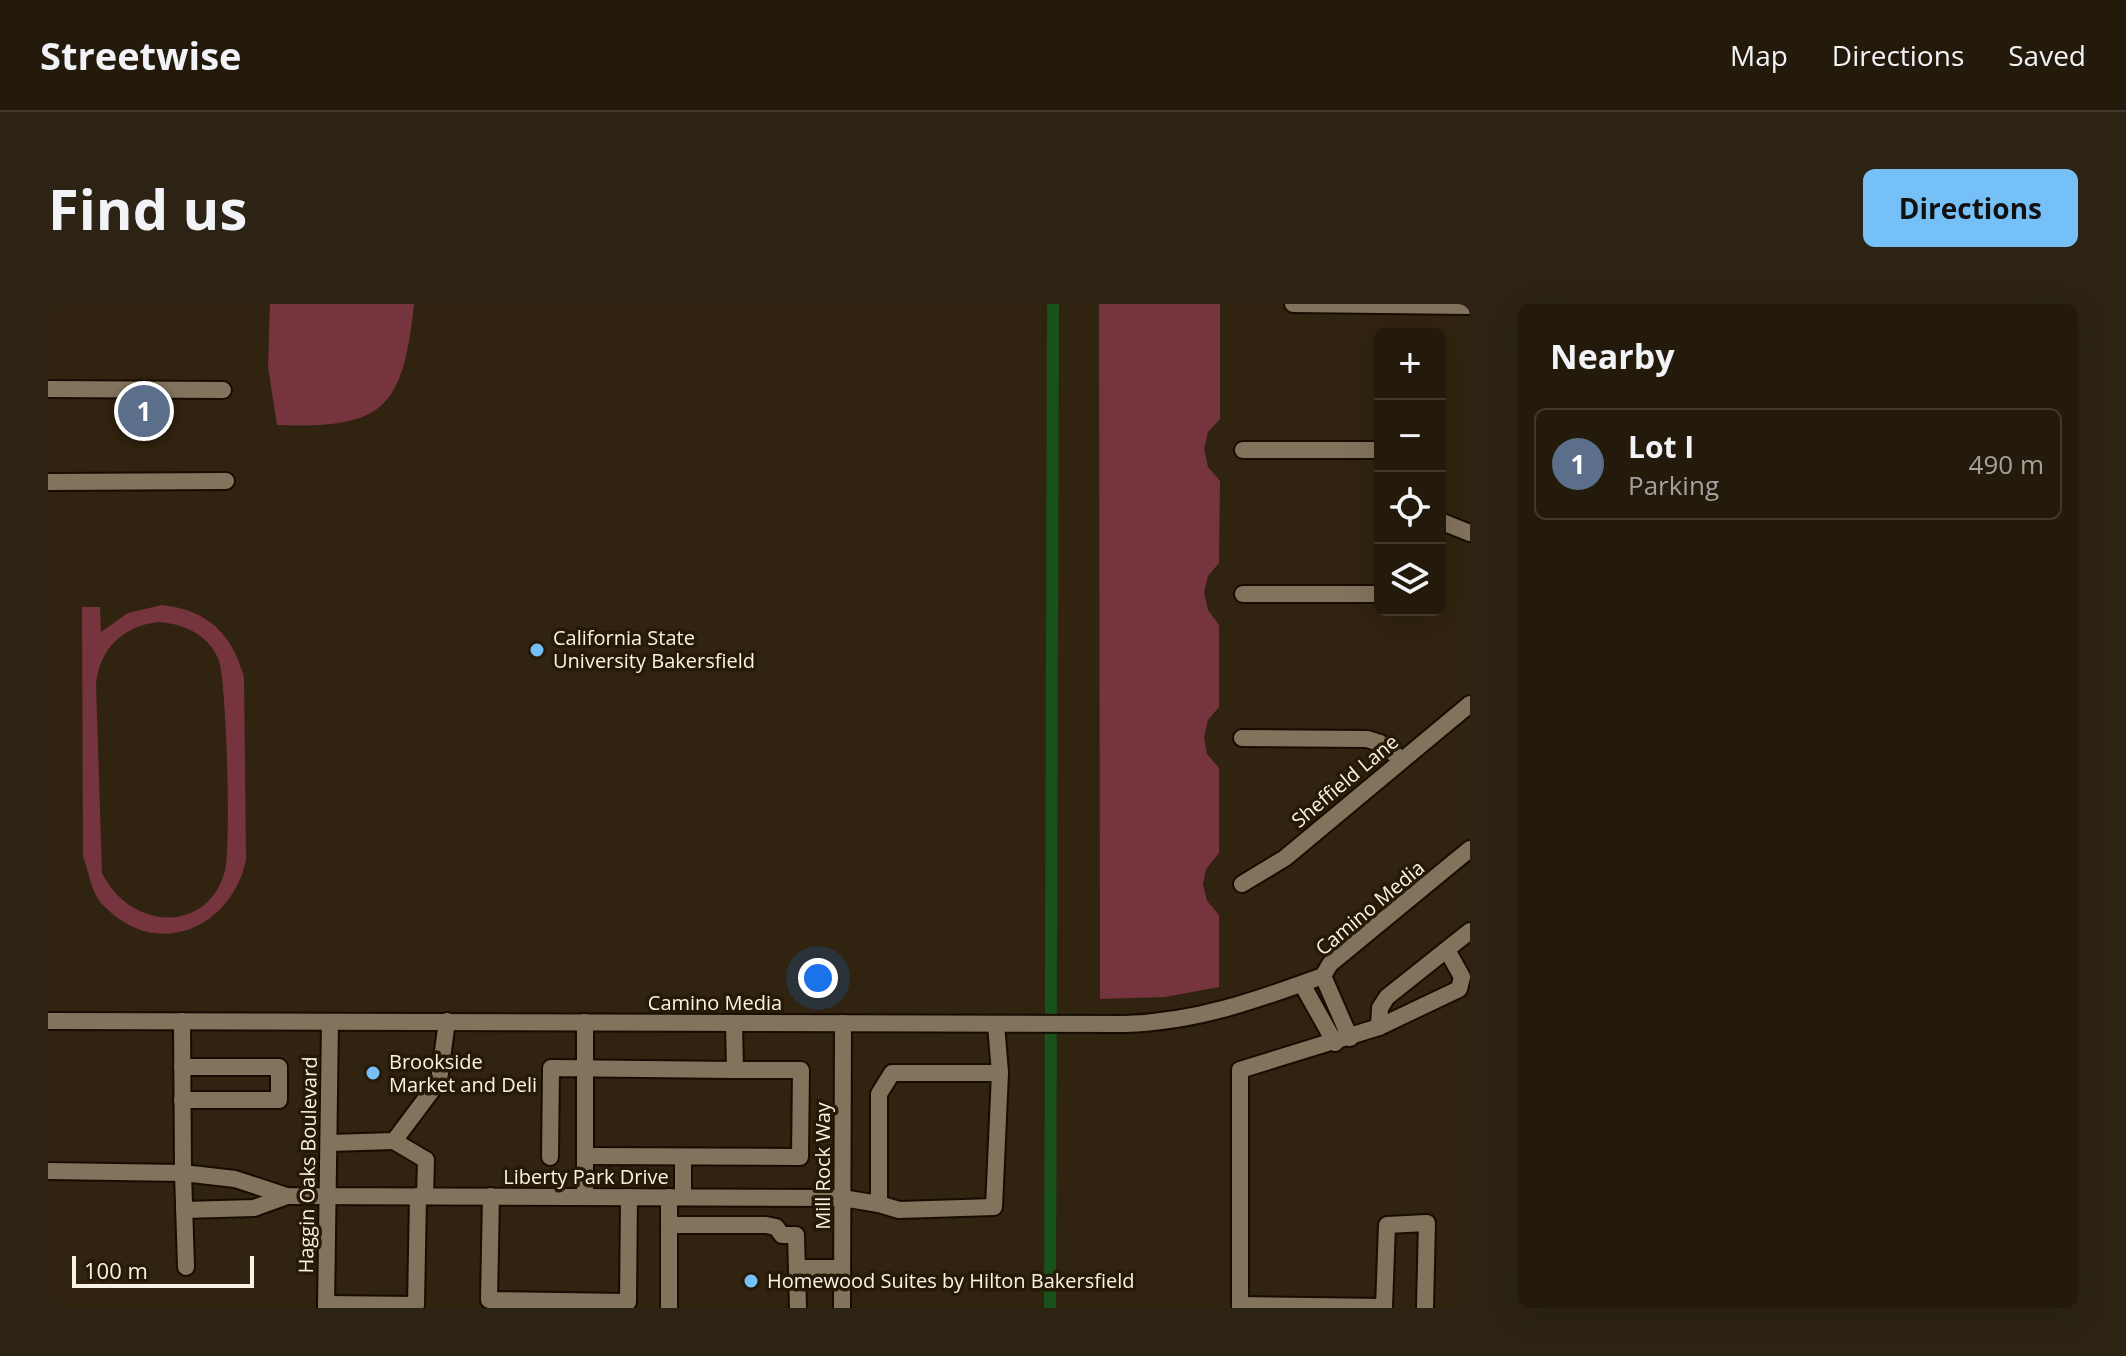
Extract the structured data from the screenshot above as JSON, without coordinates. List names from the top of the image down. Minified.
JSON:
{"streets":{"street":["Sheffield Lane","Camino Media","Haggin Oaks Boulevard","Mill Rock Way","Liberty Park Drive"]},"crossings":[["Camino Media","Haggin Oaks Boulevard"],["Camino Media","Mill Rock Way"],["Haggin Oaks Boulevard","Liberty Park Drive"],["Mill Rock Way","Liberty Park Drive"]],"places":["California State University Bakersfield","Brookside Market and Deli","Homewood Suites by Hilton Bakersfield"],"scale_bar":"100 m","page":{"header":"Streetwise","nav":["Map","Directions","Saved"],"buttons":"Directions","title":"Find us","heading":"Nearby","map_buttons":["+","−"],"pins":"1","list":[{"mark":"1","name":"Lot I","note":"Parking","value":"490 m"}],"scale":"100 m"}}
